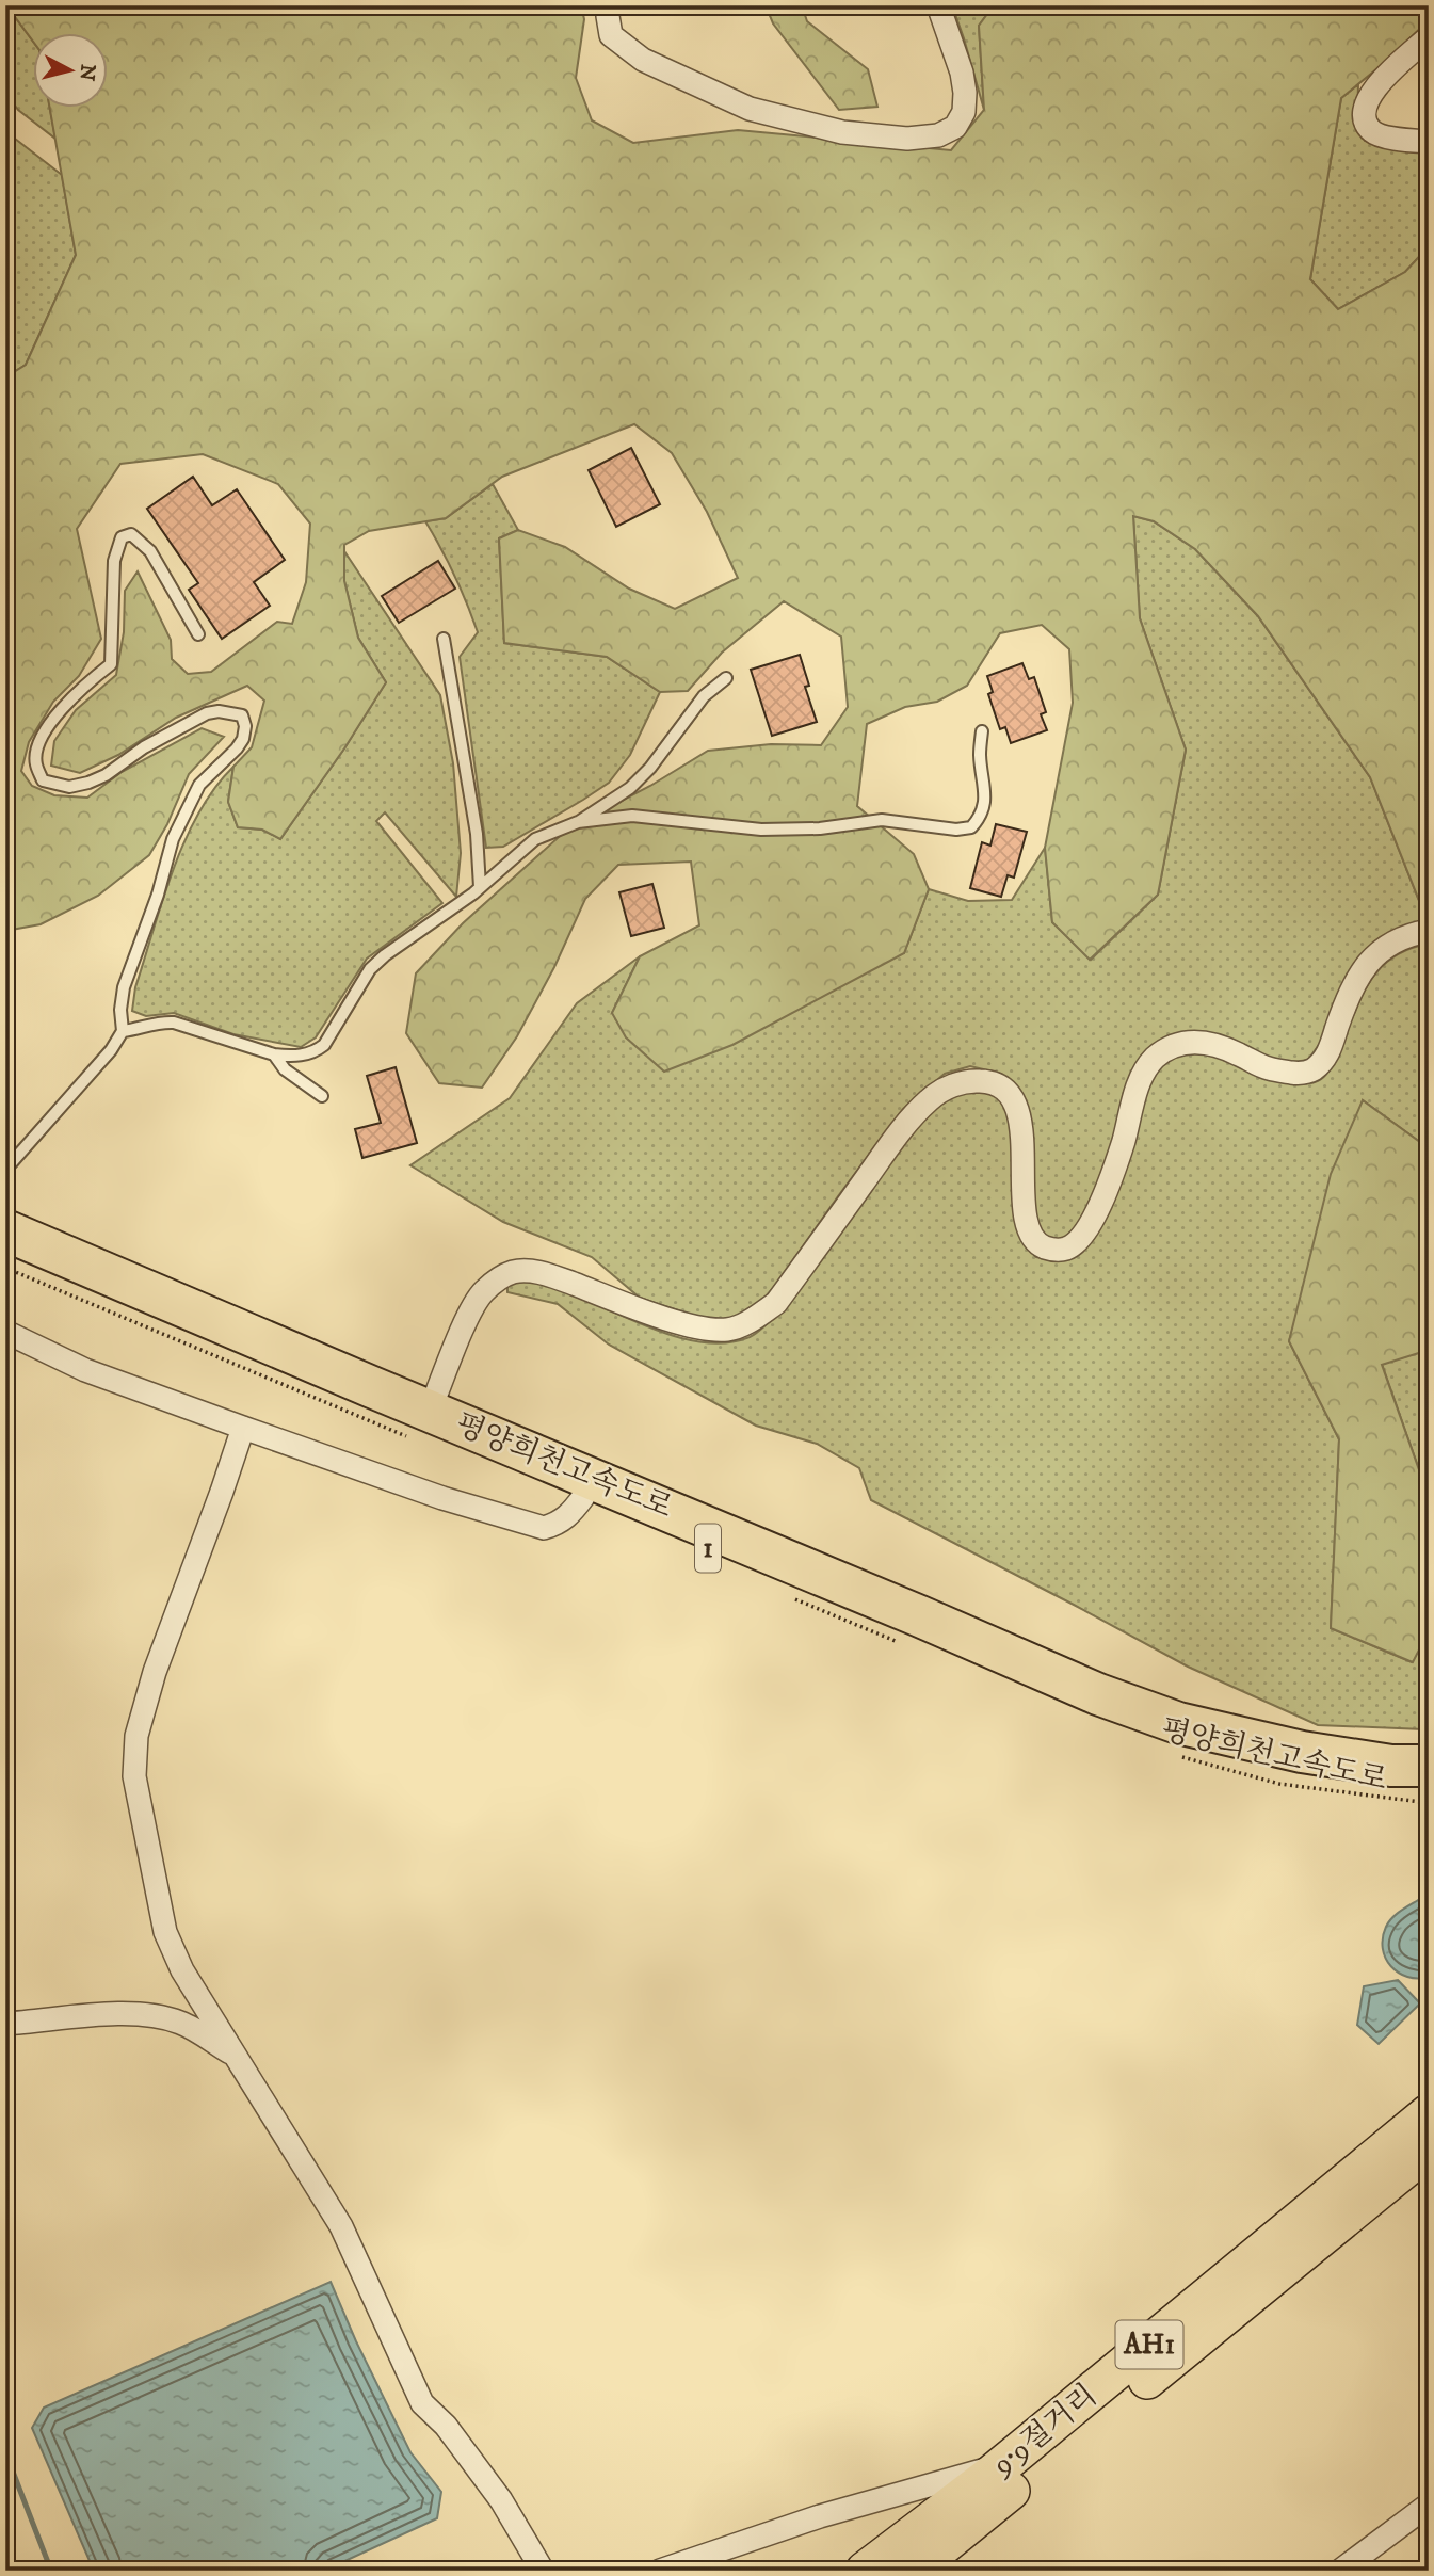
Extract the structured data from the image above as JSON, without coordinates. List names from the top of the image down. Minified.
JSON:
{"streets":{"highway":["평양희천고속도로","1","AH1","9·9절거리"]},"north":"right"}
